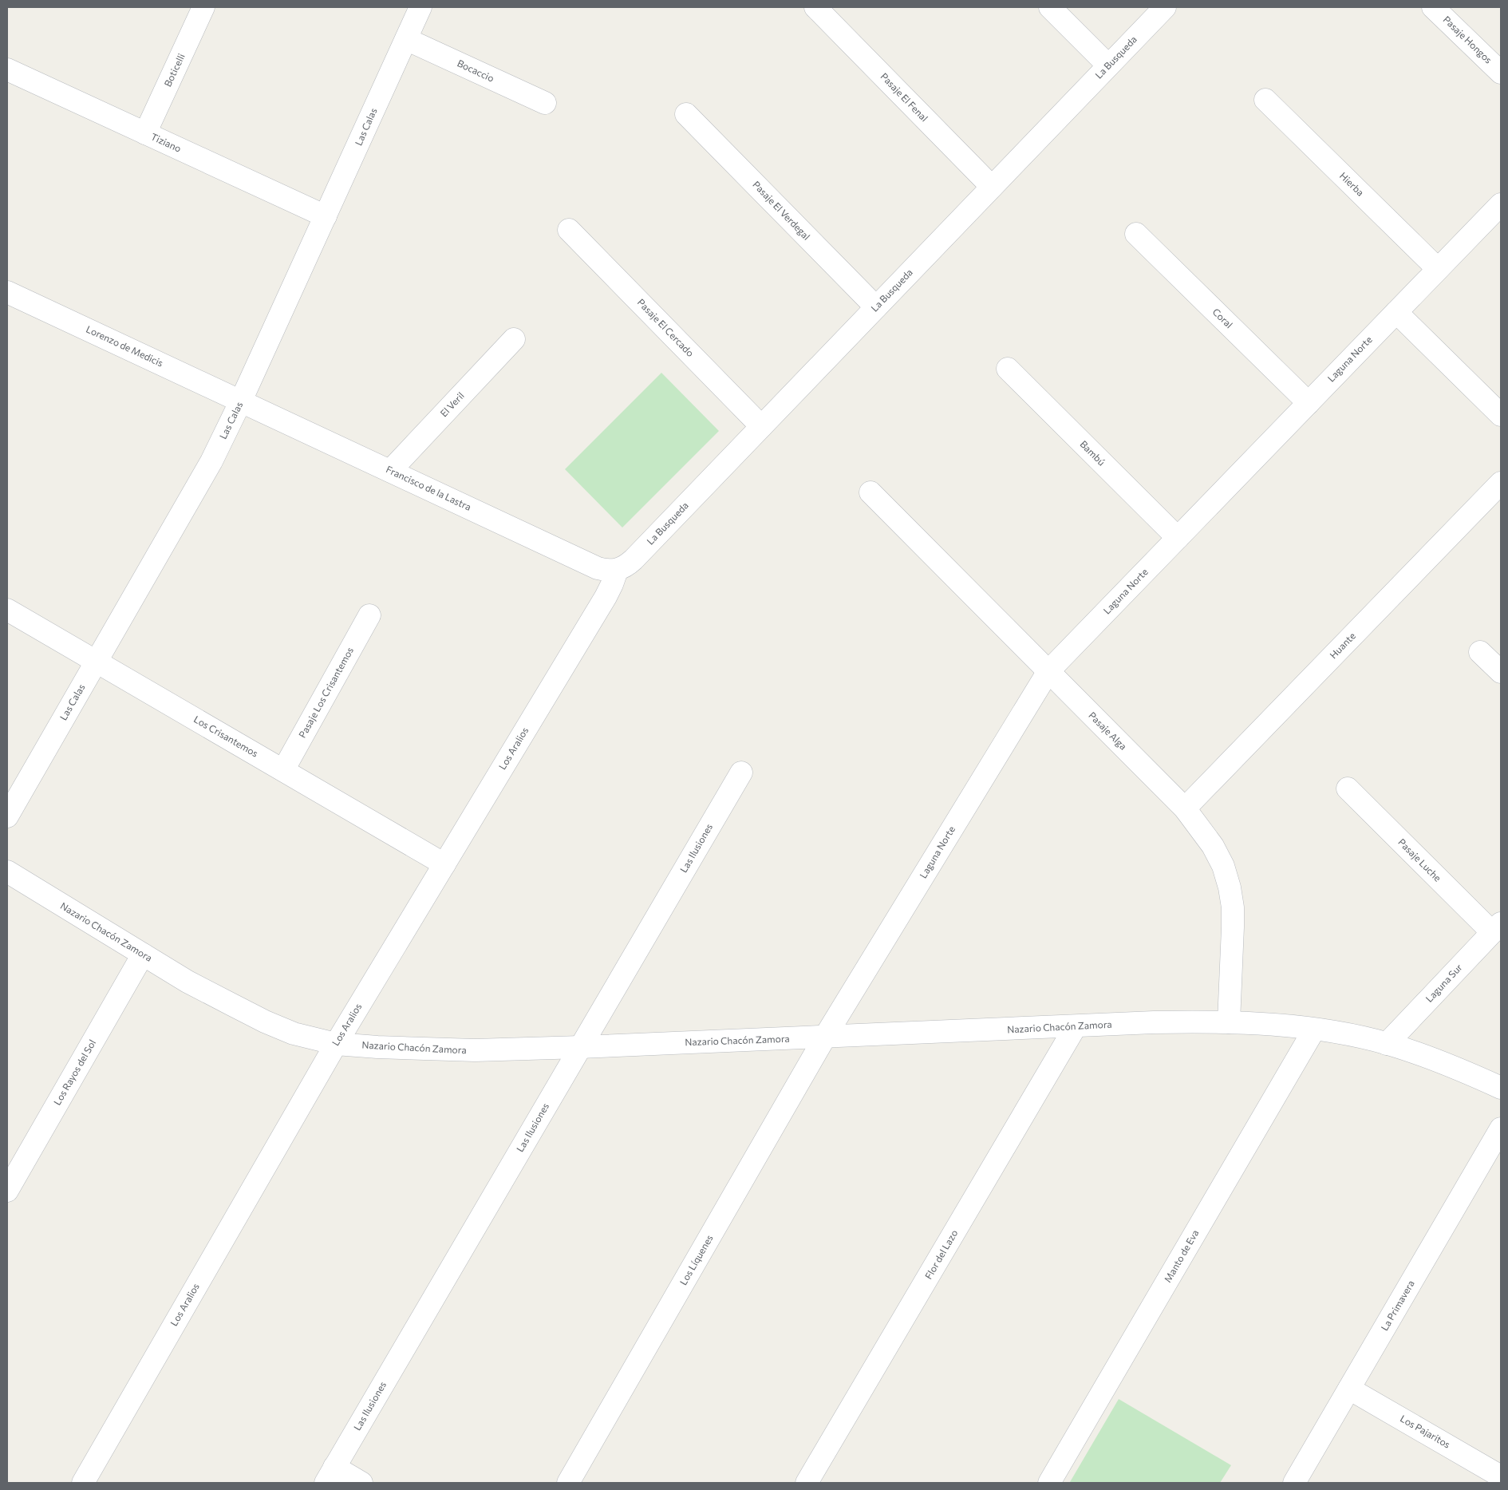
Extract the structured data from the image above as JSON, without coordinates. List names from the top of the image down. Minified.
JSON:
{"streets":{"street":["Pasaje Hongos","La Busqueda","Boticelli","Bocaccio","Pasaje El Fenal","Las Calas","Tiziano","Hierba","Pasaje El Verdegal","Coral","Pasaje El Cercado","Lorenzo de Medicis","Laguna Norte","El Veril","Bambú","Francisco de la Lastra","Huante","Pasaje Los Crisantemos","Pasaje Alga","Los Crisantemos","Los Aralios","Las Ilusiones","Pasaje Luche","Nazario Chacón Zamora","Laguna Sur","Los Rayos del Sol","Flor del Lazo","Manto de Eva","Los Líquenes","La Primavera","Los Pajaritos"]},"crossings":[["La Busqueda","Pasaje El Fenal"],["La Busqueda","Pasaje El Verdegal"],["La Busqueda","Pasaje El Cercado"],["La Busqueda","Francisco de la Lastra"],["La Busqueda","Los Aralios"],["Boticelli","Tiziano"],["Bocaccio","Las Calas"],["Las Calas","Tiziano"],["Las Calas","Lorenzo de Medicis"],["Las Calas","Francisco de la Lastra"],["Las Calas","Los Crisantemos"],["Hierba","Laguna Norte"],["Coral","Laguna Norte"],["Lorenzo de Medicis","Francisco de la Lastra"],["Laguna Norte","Bambú"],["Laguna Norte","Pasaje Alga"],["Laguna Norte","Nazario Chacón Zamora"],["Laguna Norte","Los Líquenes"],["El Veril","Francisco de la Lastra"],["Francisco de la Lastra","Los Aralios"],["Huante","Pasaje Alga"],["Pasaje Los Crisantemos","Los Crisantemos"],["Pasaje Alga","Nazario Chacón Zamora"],["Los Crisantemos","Los Aralios"],["Los Aralios","Nazario Chacón Zamora"],["Las Ilusiones","Nazario Chacón Zamora"],["Pasaje Luche","Laguna Sur"],["Nazario Chacón Zamora","Laguna Sur"],["Nazario Chacón Zamora","Los Rayos del Sol"],["Nazario Chacón Zamora","Flor del Lazo"],["Nazario Chacón Zamora","Manto de Eva"],["Nazario Chacón Zamora","Los Líquenes"],["La Primavera","Los Pajaritos"]]}
